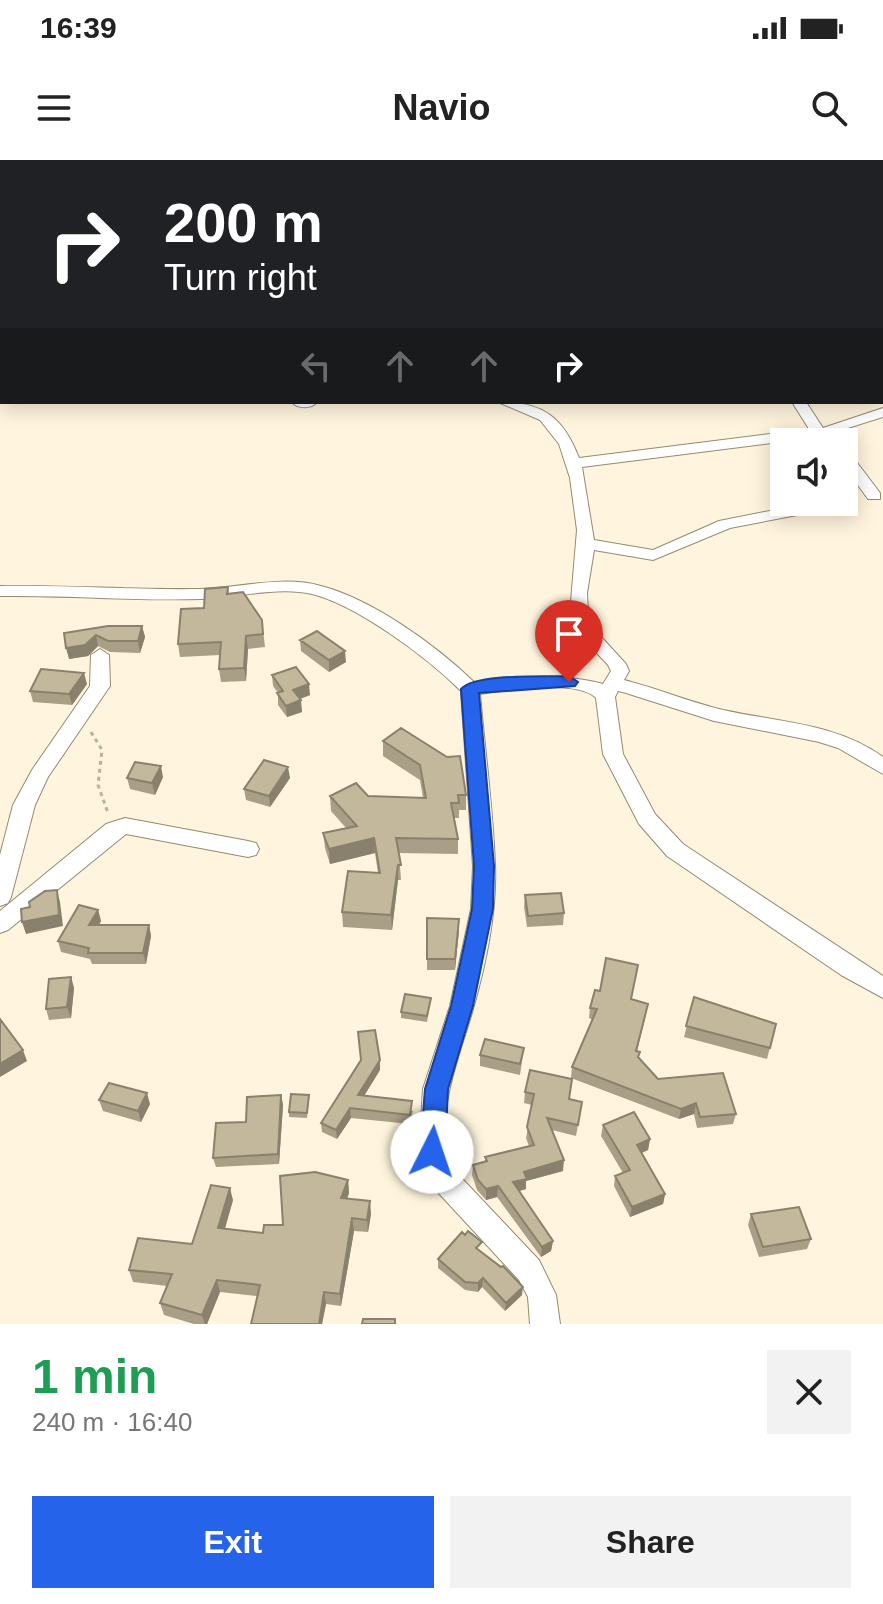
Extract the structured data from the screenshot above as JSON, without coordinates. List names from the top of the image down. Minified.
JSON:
{"page":{"status":"16:39","header":"Navio","turn":["200 m","Turn right"],"heading":["1 min","240 m · 16:40"],"buttons":["Exit","Share"]}}
